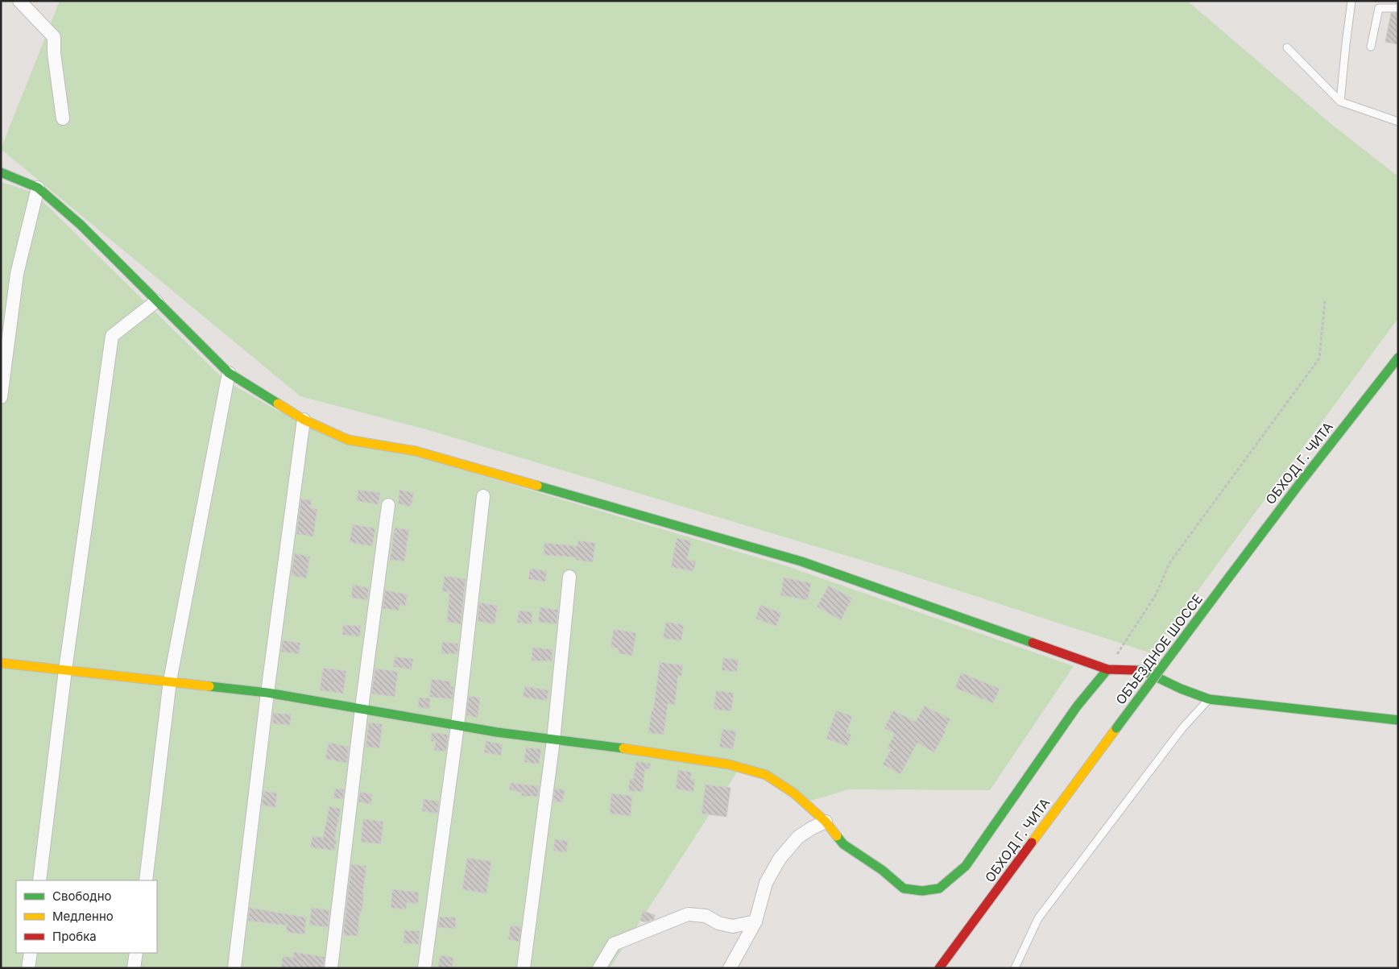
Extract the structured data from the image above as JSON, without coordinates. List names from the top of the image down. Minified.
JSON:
{"streets":{"main road":["ОБХОД Г. ЧИТА","ОБЪЕЗДНОЕ ШОССЕ"]},"crossings":[["ОБХОД Г. ЧИТА","ОБЪЕЗДНОЕ ШОССЕ"]],"legend":["Свободно","Медленно","Пробка"]}
